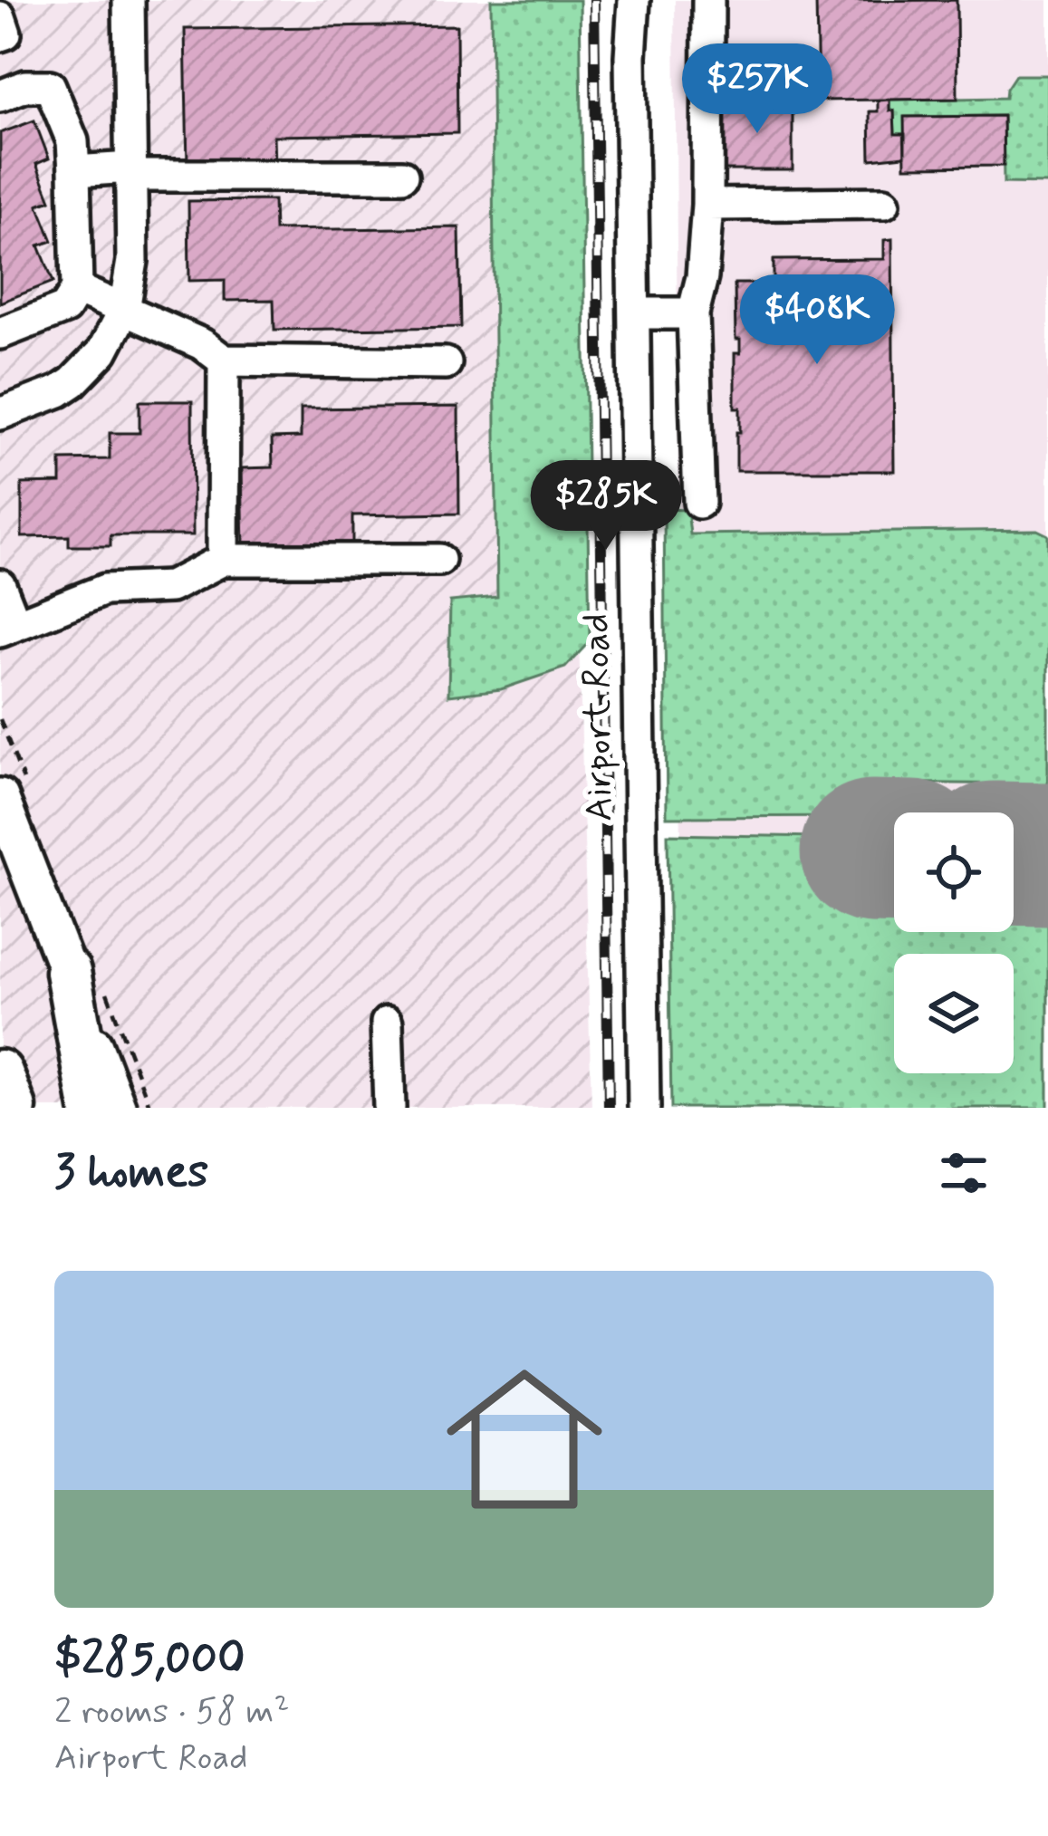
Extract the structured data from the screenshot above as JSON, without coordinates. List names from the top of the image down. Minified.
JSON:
{"streets":{"street":["Airport Road"]},"page":{"price":["$257K","$408K","$285K"],"heading":"3 homes","list":[{"name":"$285,000","note":"2 rooms · 58 m² · Airport Road"}]}}
